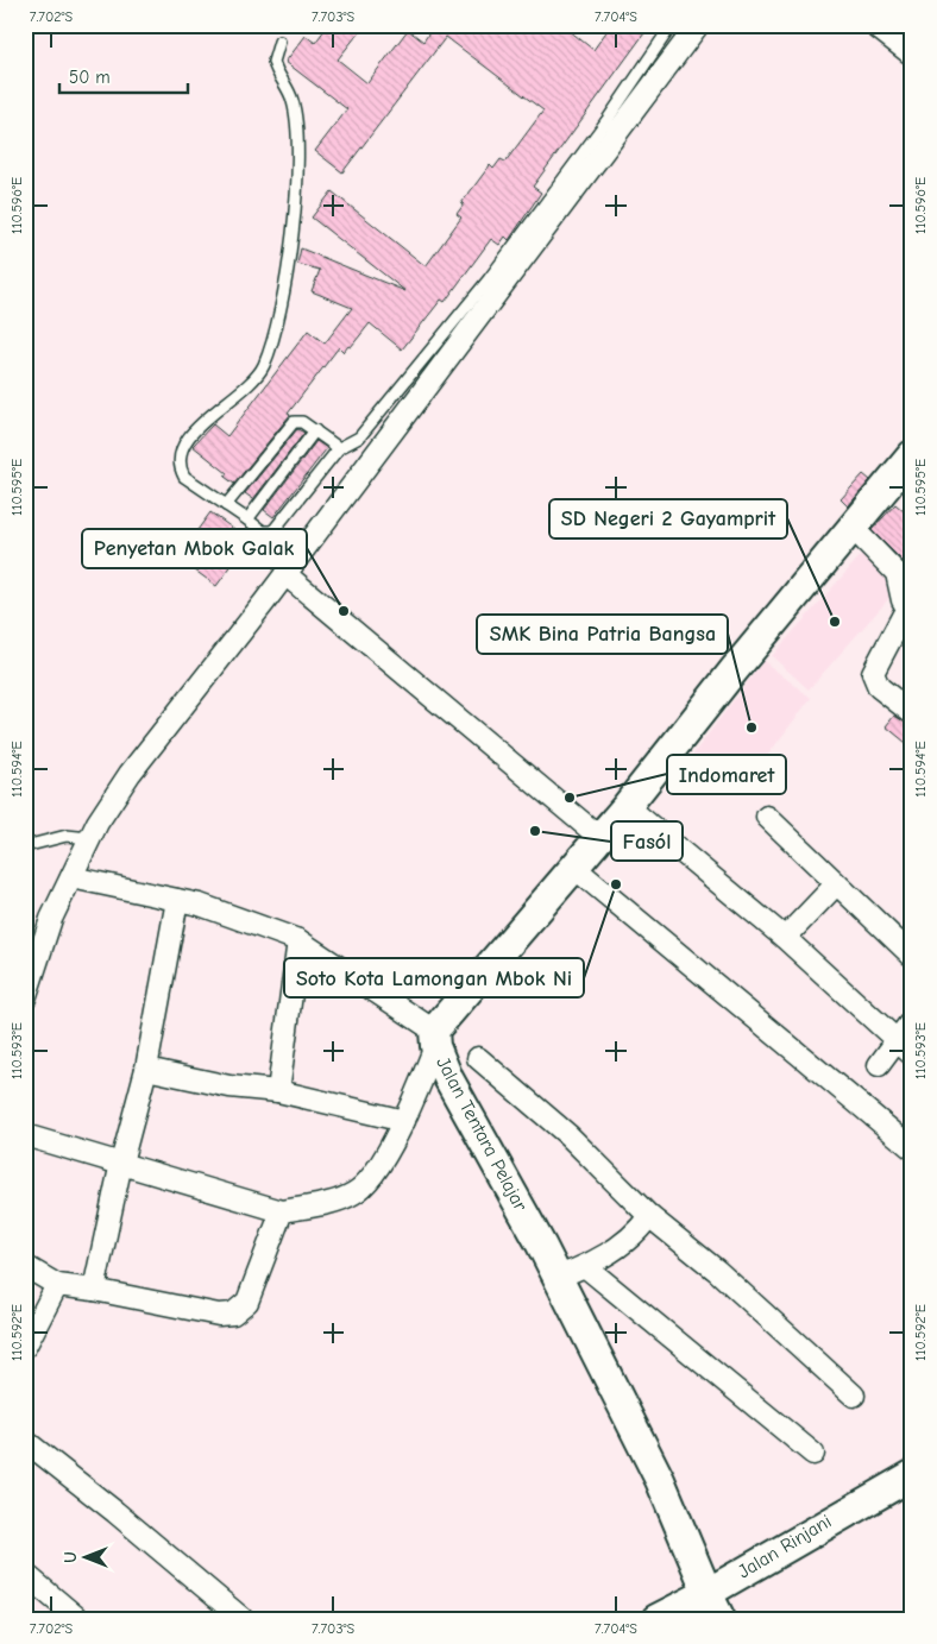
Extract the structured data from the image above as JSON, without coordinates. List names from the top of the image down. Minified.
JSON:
{"streets":{"main road":["Jalan Tentara Pelajar","Jalan Rinjani"]},"crossings":[["Jalan Tentara Pelajar","Jalan Rinjani"]],"places":["Penyetan Mbok Galak","SD Negeri 2 Gayamprit","SMK Bina Patria Bangsa","Indomaret","Fasól","Soto Kota Lamongan Mbok Ni"],"scale_bar":"50 m","north":"left","coordinates":["7.702°S","7.703°S","7.704°S","110.596°E","110.595°E","110.594°E","110.593°E","110.592°E"]}
